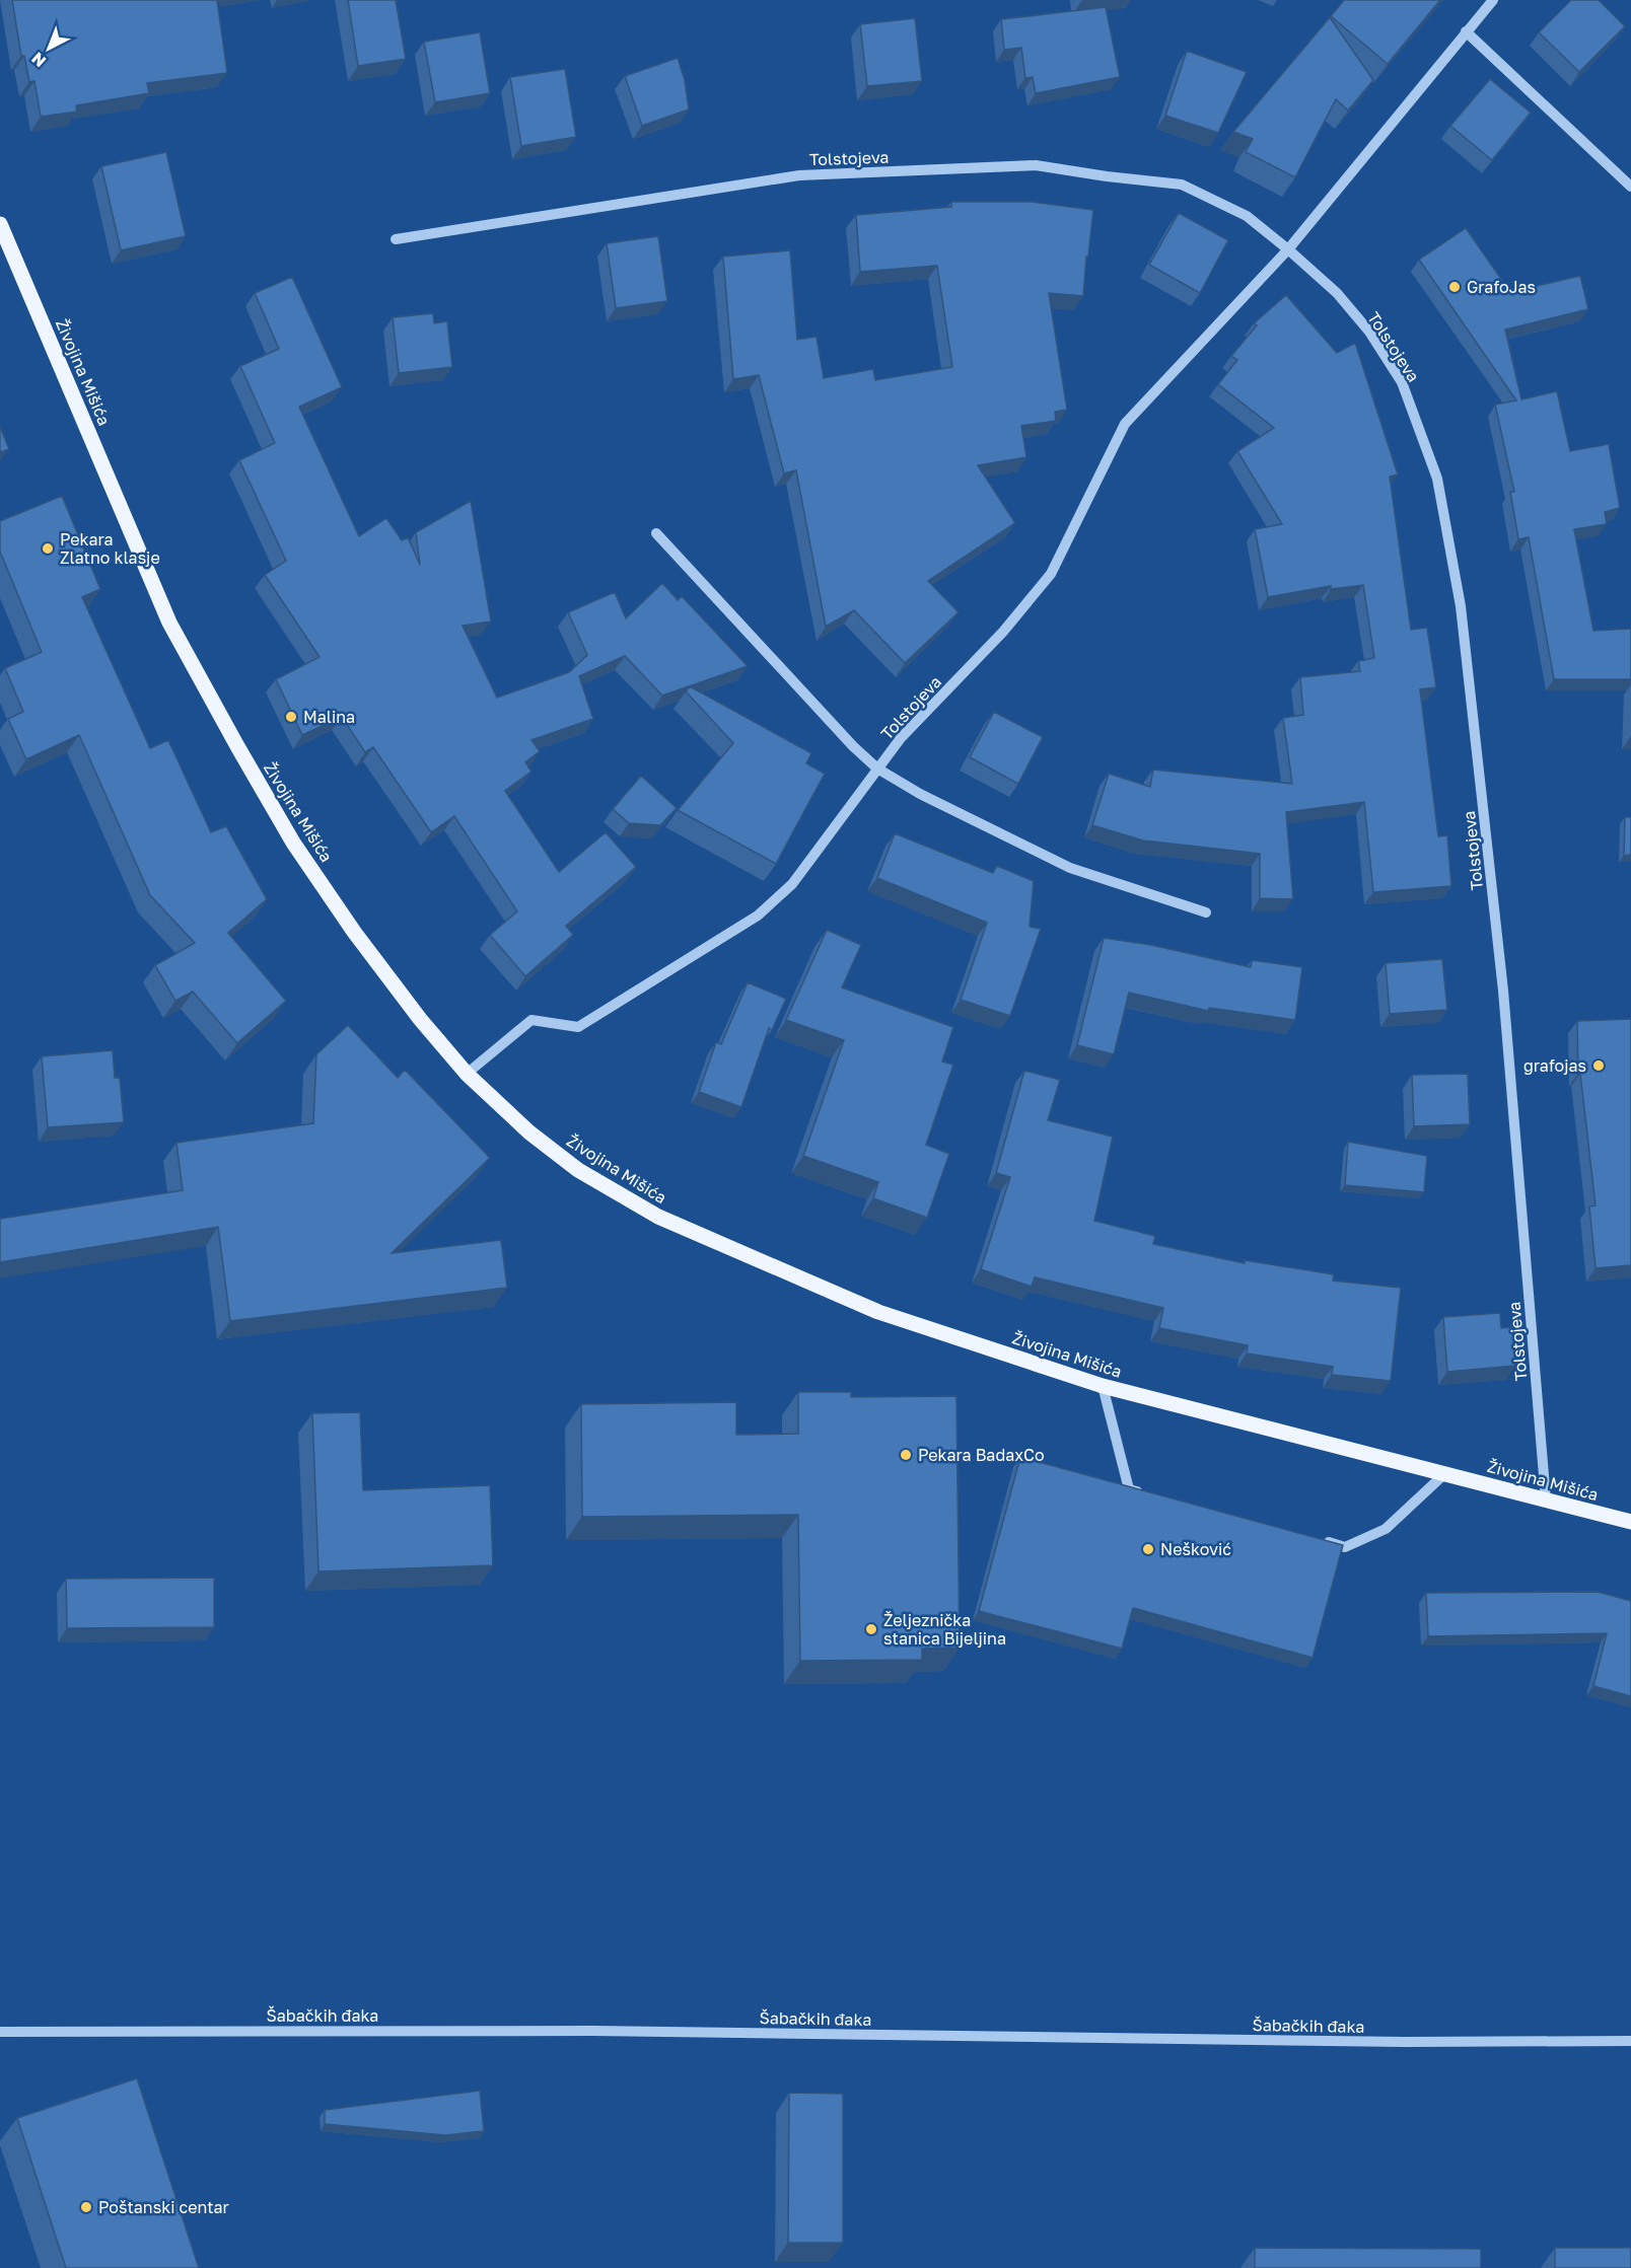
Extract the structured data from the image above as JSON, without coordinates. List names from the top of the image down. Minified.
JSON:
{"streets":{"main road":["Živojina Mišića"],"street":["Tolstojeva","Šabačkih đaka"]},"crossings":[["Tolstojeva","Živojina Mišića"]],"places":["GrafoJas","Pekara Zlatno klasje","Malina","grafojas","Pekara BadaxCo","Nešković","Željeznička stanica Bijeljina","Poštanski centar"],"north":"bottom left"}
